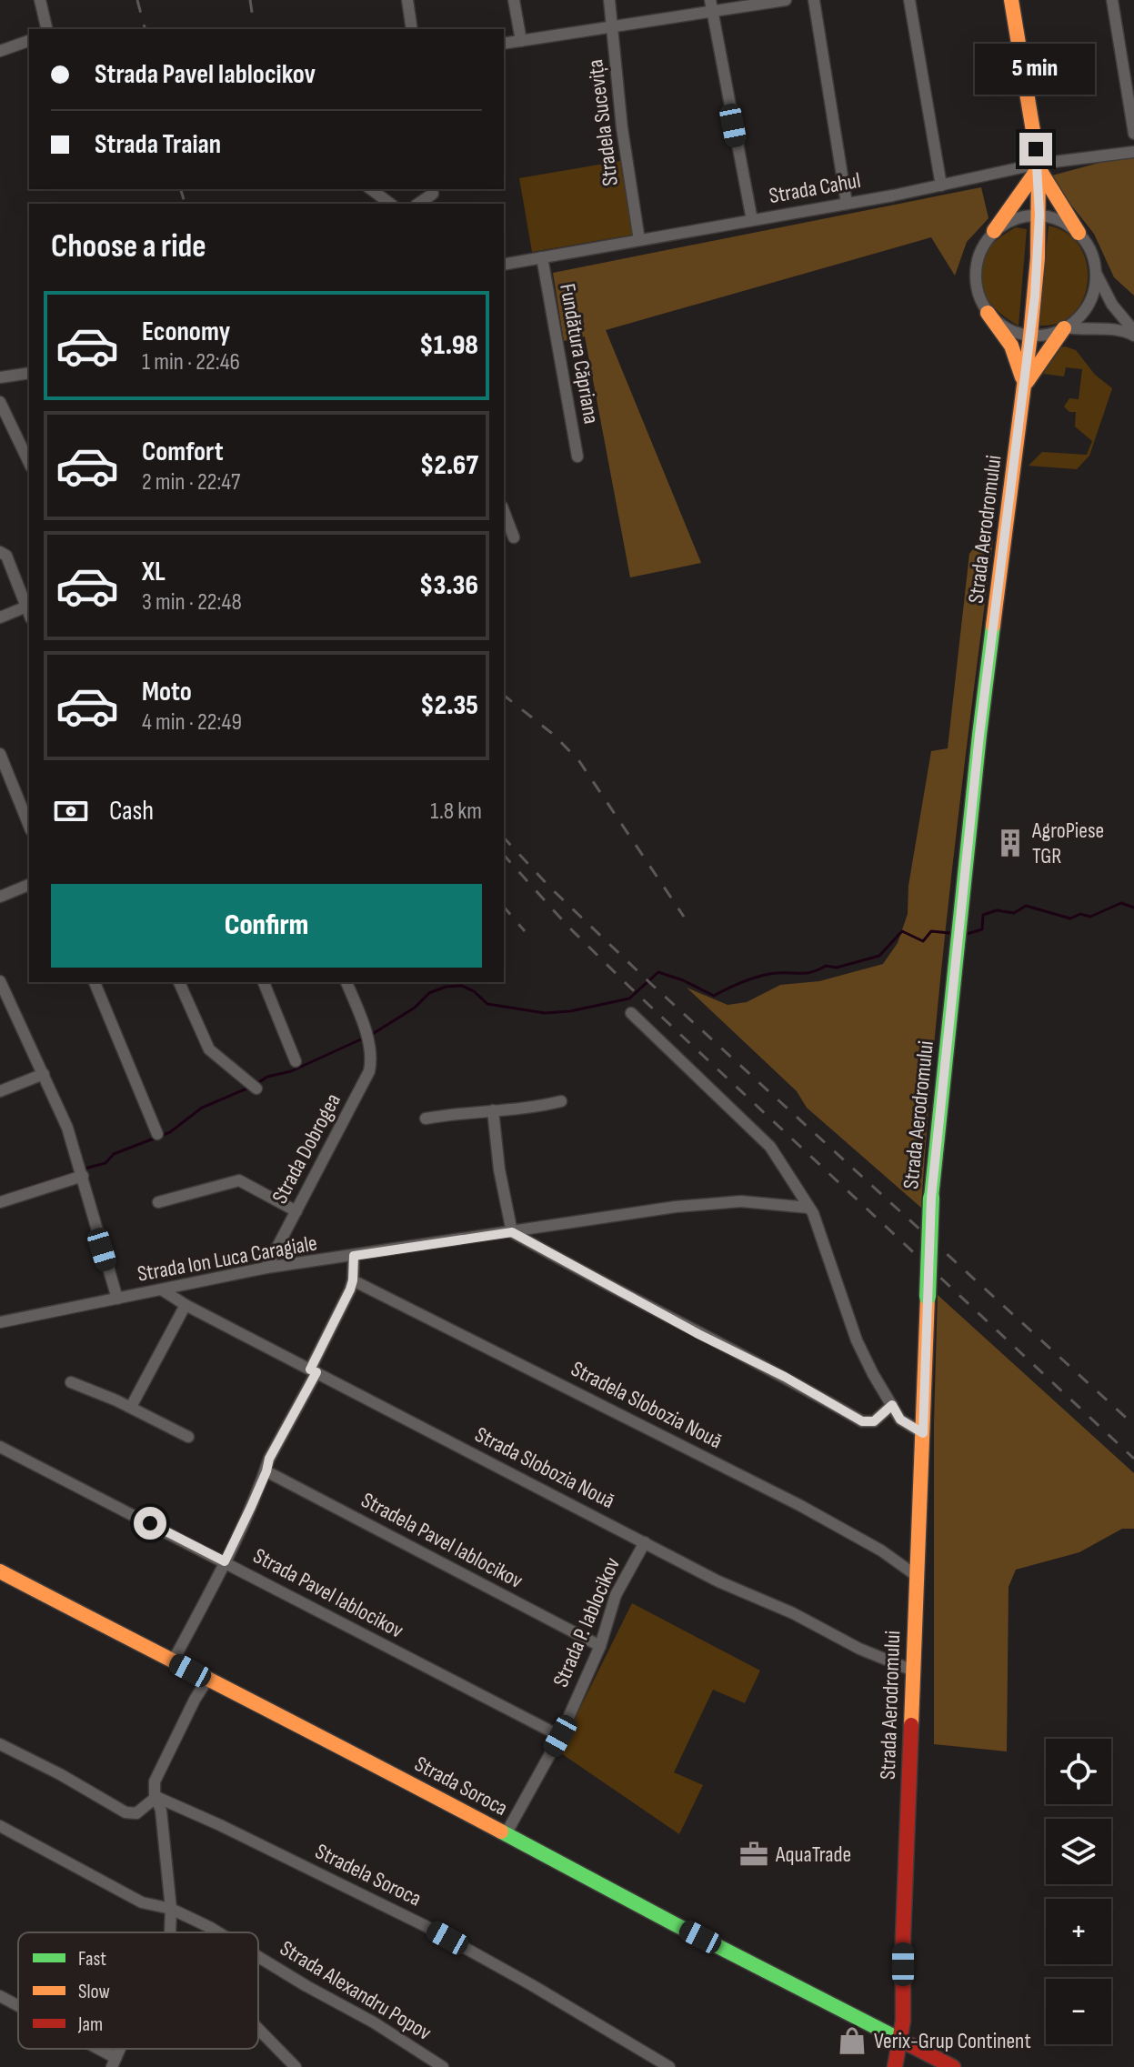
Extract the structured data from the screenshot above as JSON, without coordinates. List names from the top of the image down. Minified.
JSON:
{"streets":{"main road":["Strada Aerodromului","Strada Soroca"],"street":["Stradela Sucevița","Strada Cahul","Fundătura Căpriana","Strada Dobrogea","Strada Ion Luca Caragiale","Stradela Slobozia Nouă","Strada Slobozia Nouă","Stradela Pavel Iablocikov","Strada Pavel Iablocikov","Strada P. Iablocikov","Stradela Sorocа","Strada Alexandru Popov"]},"crossings":[["Stradela Sucevița","Strada Cahul"],["Strada Cahul","Fundătura Căpriana"],["Strada Cahul","Strada Aerodromului"],["Strada Aerodromului","Stradela Slobozia Nouă"],["Strada Aerodromului","Strada Slobozia Nouă"],["Strada Aerodromului","Strada Soroca"],["Strada Dobrogea","Strada Ion Luca Caragiale"],["Strada Ion Luca Caragiale","Strada Slobozia Nouă"],["Strada Slobozia Nouă","Strada P. Iablocikov"],["Stradela Pavel Iablocikov","Strada P. Iablocikov"],["Strada Pavel Iablocikov","Strada P. Iablocikov"],["Strada P. Iablocikov","Strada Soroca"]],"places":{"building":["AgroPiese TGR"],"office":["AquaTrade"],"shop":["Verix-Grup Continent"]},"legend":["Fast","Slow","Jam"],"page":{"banner":["Strada Pavel Iablocikov","Strada Trаian"],"bubble":"5 min","heading":"Choose a ride","list":[{"name":"Economy","note":"1 min · 22:46","value":"$1.98"},{"name":"Comfort","note":"2 min · 22:47","value":"$2.67"},{"name":"XL","note":"3 min · 22:48","value":"$3.36"},{"name":"Moto","note":"4 min · 22:49","value":"$2.35"}],"pay":["Cash","1.8 km"],"buttons":"Confirm","map_buttons":["+","−"]}}
